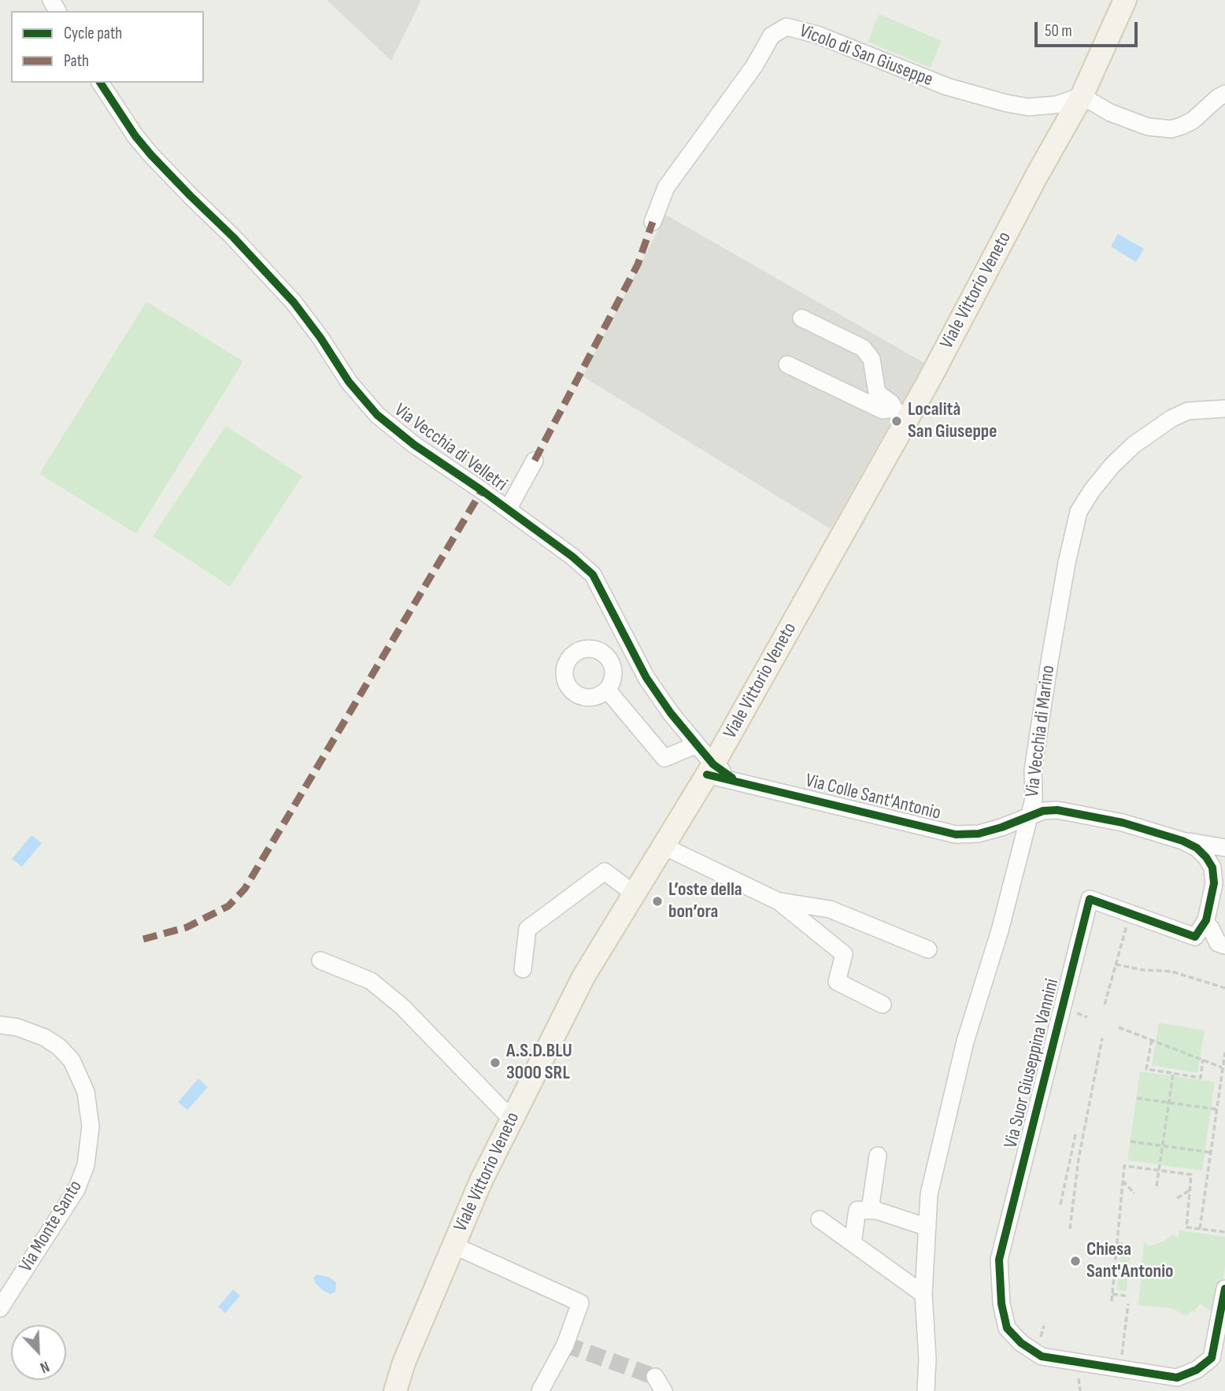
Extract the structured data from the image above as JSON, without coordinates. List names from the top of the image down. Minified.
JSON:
{"streets":{"main road":["Viale Vittorio Veneto"],"street":["Vicolo di San Giuseppe","Via Vecchia di Velletri","Via Vecchia di Marino","Via Colle Sant'Antonio","Via Suor Giuseppina Vannini","Via Monte Santo"]},"crossings":[["Vicolo di San Giuseppe","Viale Vittorio Veneto"],["Viale Vittorio Veneto","Via Vecchia di Velletri"],["Viale Vittorio Veneto","Via Colle Sant'Antonio"],["Via Vecchia di Velletri","Via Colle Sant'Antonio"],["Via Vecchia di Marino","Via Colle Sant'Antonio"]],"places":["Località San Giuseppe","L’oste della bon’ora","A.S.D.BLU 3000 SRL","Chiesa Sant'Antonio"],"legend":["Cycle path","Path"],"scale_bar":"50 m","north":"bottom right"}
